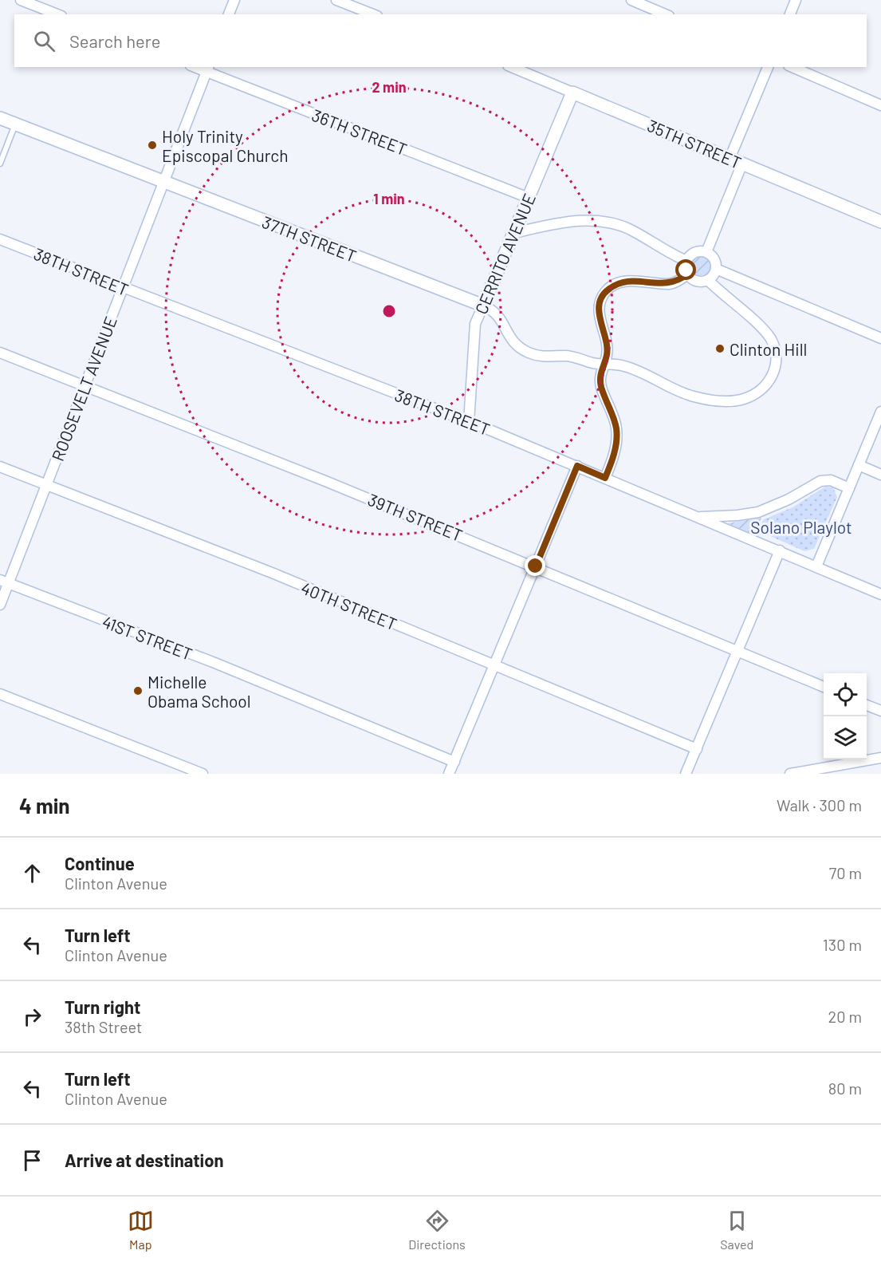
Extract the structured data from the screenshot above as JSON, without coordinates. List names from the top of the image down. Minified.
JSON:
{"streets":{"street":["36TH STREET","35TH STREET","37TH STREET","CERRITO AVENUE","38TH STREET","ROOSEVELT AVENUE","39TH STREET","40TH STREET","41ST STREET"]},"crossings":[["36TH STREET","CERRITO AVENUE"],["36TH STREET","ROOSEVELT AVENUE"],["35TH STREET","CERRITO AVENUE"],["37TH STREET","CERRITO AVENUE"],["37TH STREET","ROOSEVELT AVENUE"],["CERRITO AVENUE","38TH STREET"],["38TH STREET","ROOSEVELT AVENUE"],["ROOSEVELT AVENUE","39TH STREET"],["ROOSEVELT AVENUE","40TH STREET"],["ROOSEVELT AVENUE","41ST STREET"]],"parks":["Solano Playlot"],"places":["Holy Trinity Episcopal Church","Clinton Hill","Michelle Obama School"],"page":{"search":"Search here","heading":["4 min","Walk · 300 m"],"list":[["Continue","Clinton Avenue","70 m"],["Turn left","Clinton Avenue","130 m"],["Turn right","38th Street","20 m"],["Turn left","Clinton Avenue","80 m"],"Arrive at destination"],"nav":["Map","Directions","Saved"]},"rings":["2 min","1 min"]}
